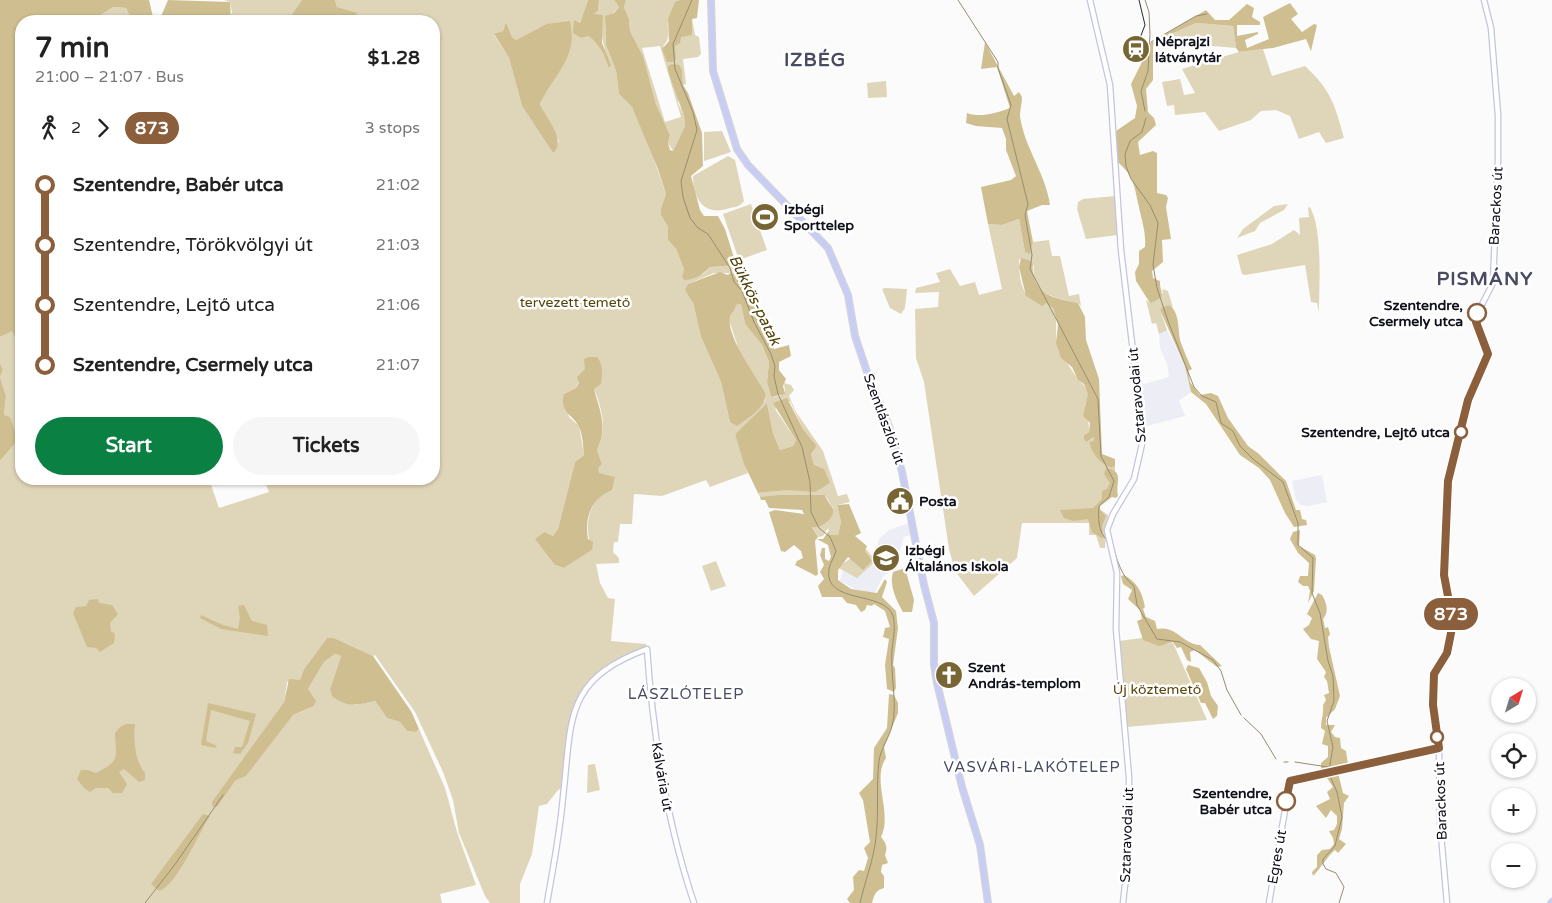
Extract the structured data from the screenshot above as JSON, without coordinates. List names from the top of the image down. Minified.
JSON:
{"streets":{"main road":["Szentlászlói út"],"street":["Barackos út","Sztaravodai út","Kálvária út","Egres út"]},"crossings":[["Barackos út","Egres út"]],"districts":["IZBÉG","PISMÁNY","LÁSZLÓTELEP","VASVÁRI-LAKÓTELEP"],"water":["Bükkös-patak"],"parks":["tervezett temető","Új köztemető"],"places":{"station":["Néprajzi látványtár"],"sports":["Izbégi Sporttelep"],"other":["Szentendre, Csermely utca","Szentendre, Lejtő utca","Szentendre, Babér utca"],"public building":["Posta"],"school or university":["Izbégi Általános Iskola"],"church":["Szent András-templom"]},"lines":["bus line 873"],"north":"top right","page":{"on_map":"873","heading":["7 min","21:00 – 21:07 · Bus","$1.28"],"legs":["2","873","3 stops"],"list":[{"name":"Szentendre, Babér utca","value":"21:02"},{"name":"Szentendre, Törökvölgyi út","value":"21:03"},{"name":"Szentendre, Lejtő utca","value":"21:06"},{"name":"Szentendre, Csermely utca","value":"21:07"}],"buttons":["Start","Tickets"],"map_buttons":["+","−"]}}
